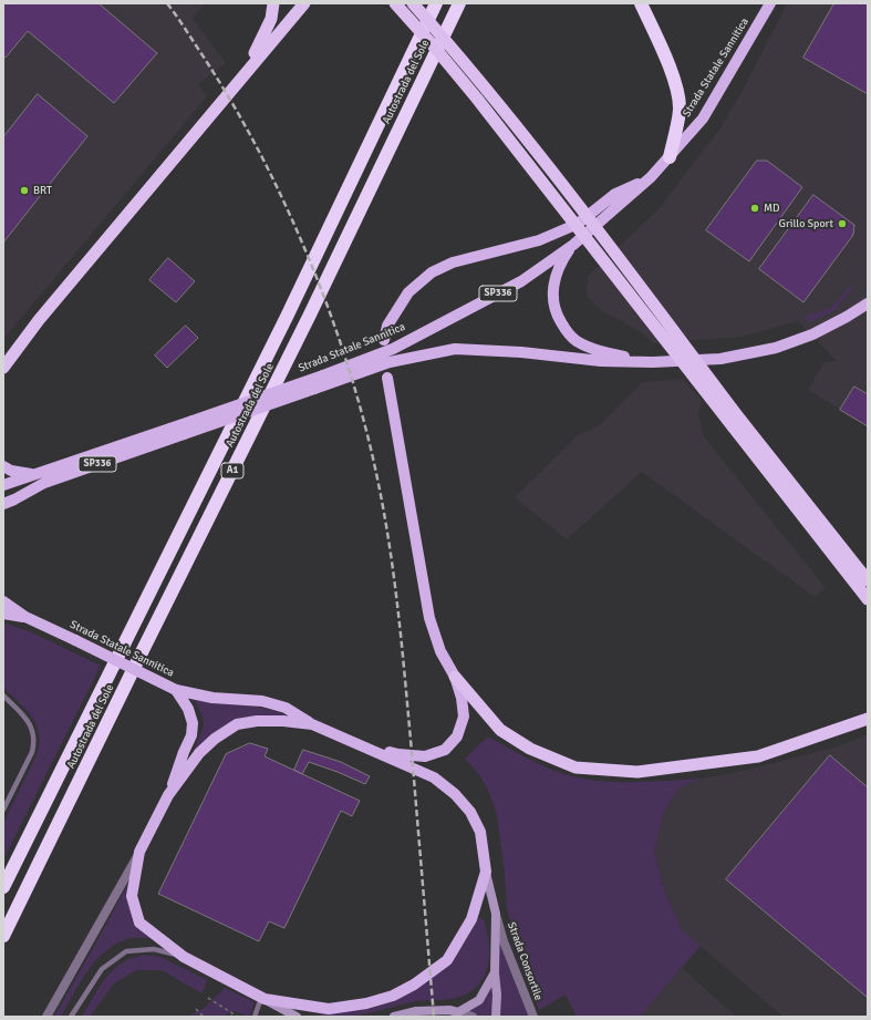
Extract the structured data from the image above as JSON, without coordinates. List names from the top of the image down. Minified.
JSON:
{"streets":{"highway":["Autostrada del Sole","A1"],"main road":["Strada Statale Sannitica","SP336"],"street":["Strada Consortile"]},"crossings":[["Strada Statale Sannitica","SP336"]],"places":["BRT","MD","Grillo Sport"]}
